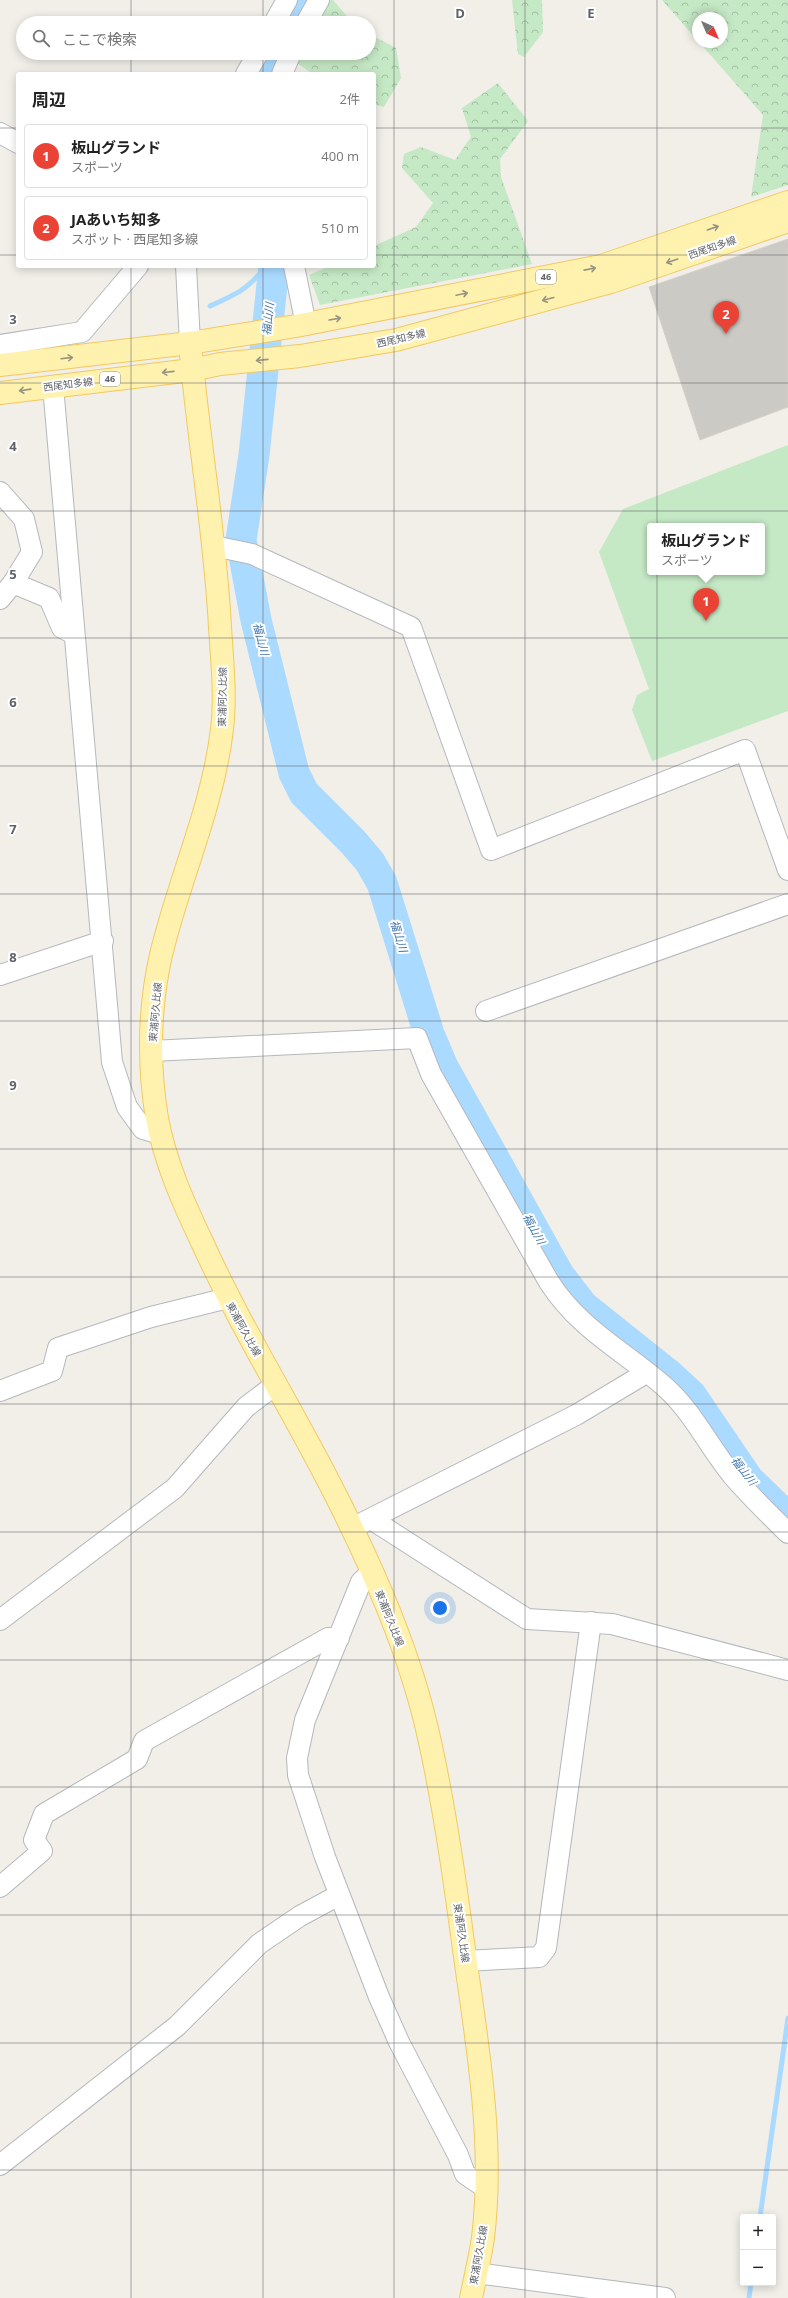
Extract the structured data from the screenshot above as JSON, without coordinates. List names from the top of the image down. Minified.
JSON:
{"streets":{"main road":["西尾知多線","46","東浦阿久比線"]},"crossings":[["西尾知多線","東浦阿久比線"]],"water":["福山川"],"north":"bottom right","page":{"search":"ここで検索","heading":["周辺","2件"],"list":[{"mark":"1","name":"板山グランド","note":"スポーツ","value":"400 m"},{"mark":"2","name":"JAあいち知多","note":"スポット · 西尾知多線","value":"510 m"}],"pins":["2","1"],"popup":["板山グランド","スポーツ"],"map_buttons":["+","−"]},"grid":{"columns":["D","E"],"rows":["3","4","5","6","7","8","9"]}}
